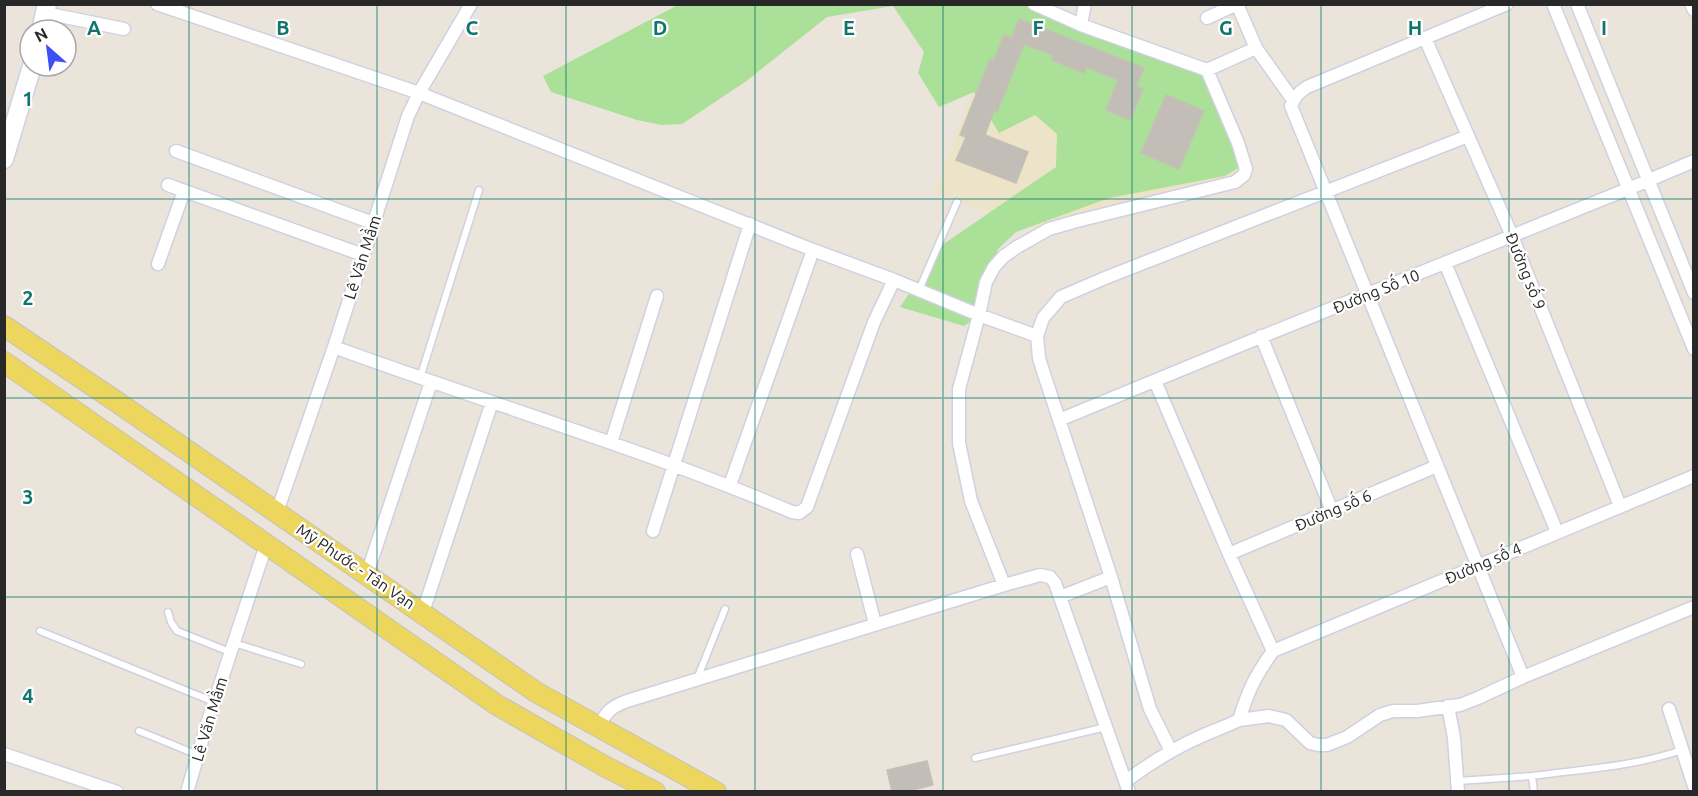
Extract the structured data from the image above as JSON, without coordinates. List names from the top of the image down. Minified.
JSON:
{"streets":{"main road":["Mỹ Phước - Tân Vạn"],"street":["Lê Văn Mầm","Đường số 9","Đường Số 10","Đường số 6","Đường số 4"]},"crossings":[["Lê Văn Mầm","Mỹ Phước - Tân Vạn"],["Đường số 9","Đường Số 10"],["Đường số 9","Đường số 4"]],"north":"top left","grid":{"columns":["A","B","C","D","E","F","G","H","I"],"rows":["1","2","3","4"]}}
